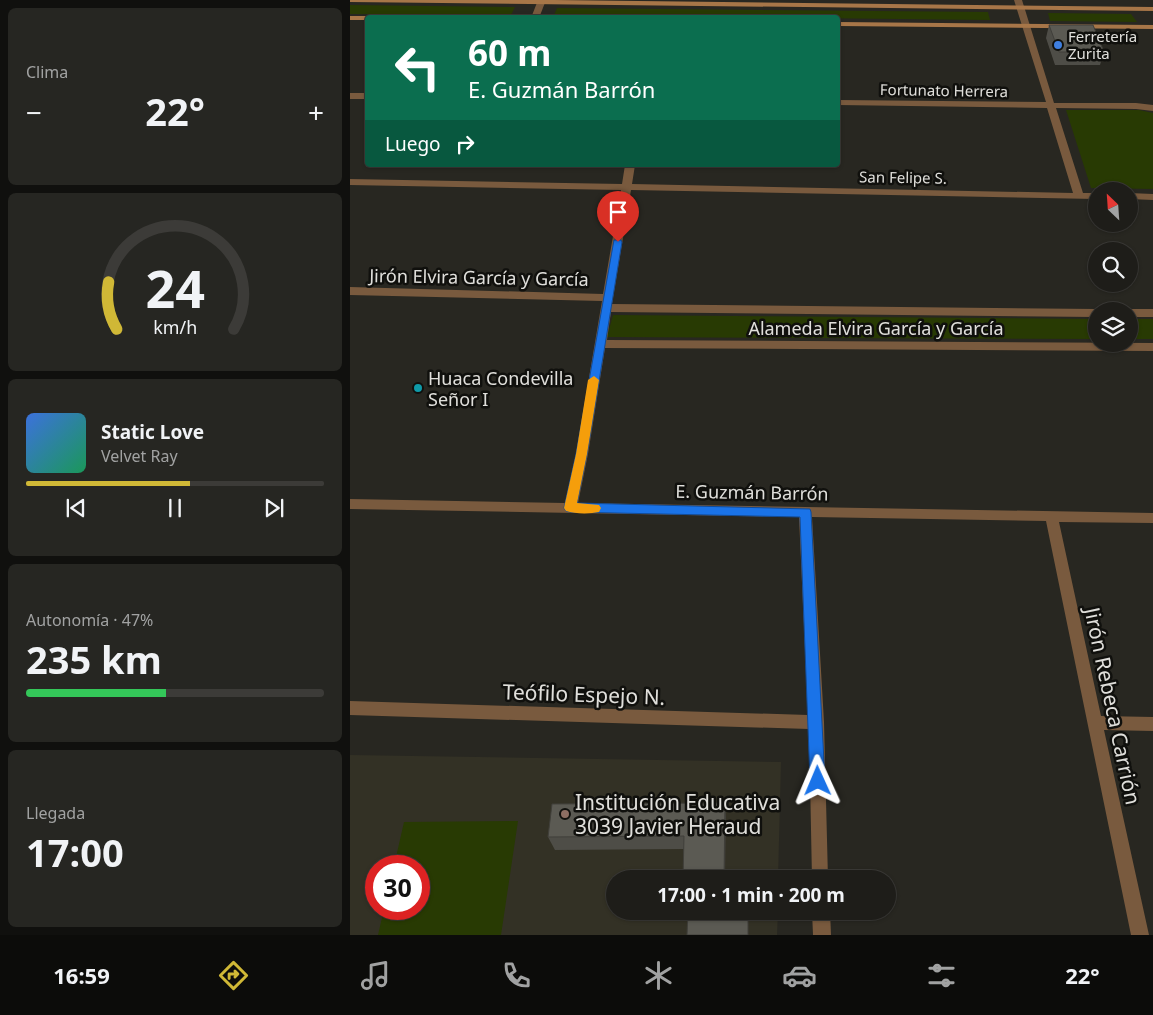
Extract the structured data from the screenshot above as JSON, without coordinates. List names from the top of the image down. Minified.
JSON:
{"streets":{"street":["Fortunato Herrera","San Felipe S.","Jirón Elvira García y García","Alameda Elvira García y García","E. Guzmán Barrón","Teófilo Espejo N.","Jirón Rebeca Carrión"]},"crossings":[["Jirón Elvira García y García","Alameda Elvira García y García"],["E. Guzmán Barrón","Jirón Rebeca Carrión"]],"places":["Ferretería Zurita","Huaca Condevilla Señor I","Institución Educativa 3039 Javier Heraud"],"north":"top left","page":{"tile":["Clima",["Autonomía · 47%","235 km"],["Llegada","17:00"]],"turn":["60 m","E. Guzmán Barrón"],"heat":["−","22°","+"],"then":"Luego","song":["Static Love","Velvet Ray"],"limit":"30","trip":"17:00 · 1 min · 200 m","tabs":["16:59","22°"],"gauge":["24","km/h"]}}
